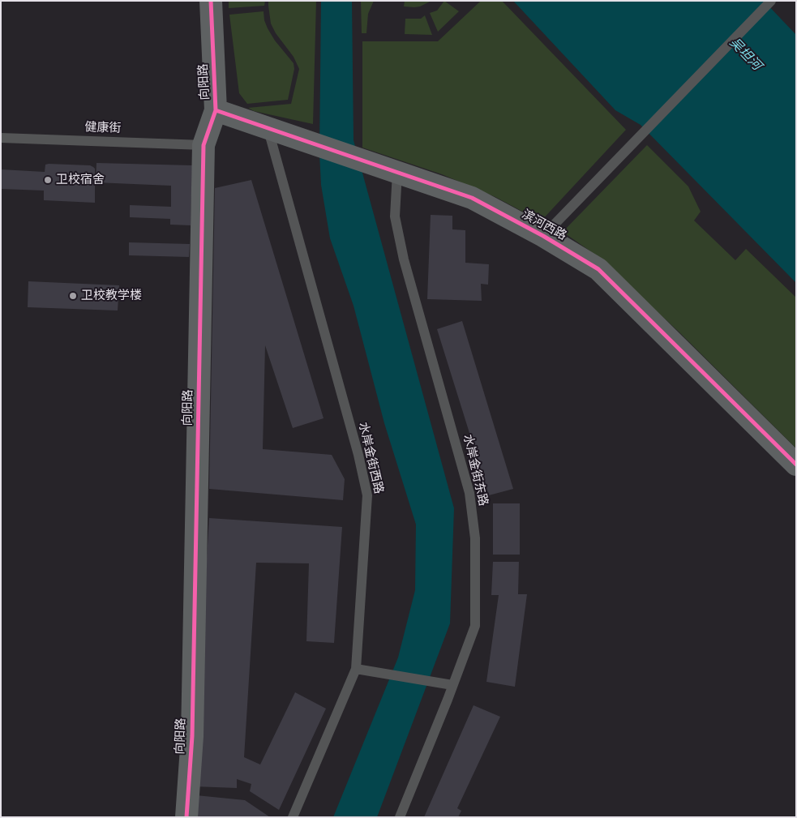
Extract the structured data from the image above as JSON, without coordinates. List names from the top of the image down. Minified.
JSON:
{"streets":{"street":["向阳路","滨河西路"],"lane":["健康街","水岸金街西路","水岸金街东路"]},"crossings":[["向阳路","健康街"],["向阳路","滨河西路"],["滨河西路","水岸金街西路"],["滨河西路","水岸金街东路"]],"water":["吴坦河"],"places":["卫校宿舍","卫校教学楼"]}
